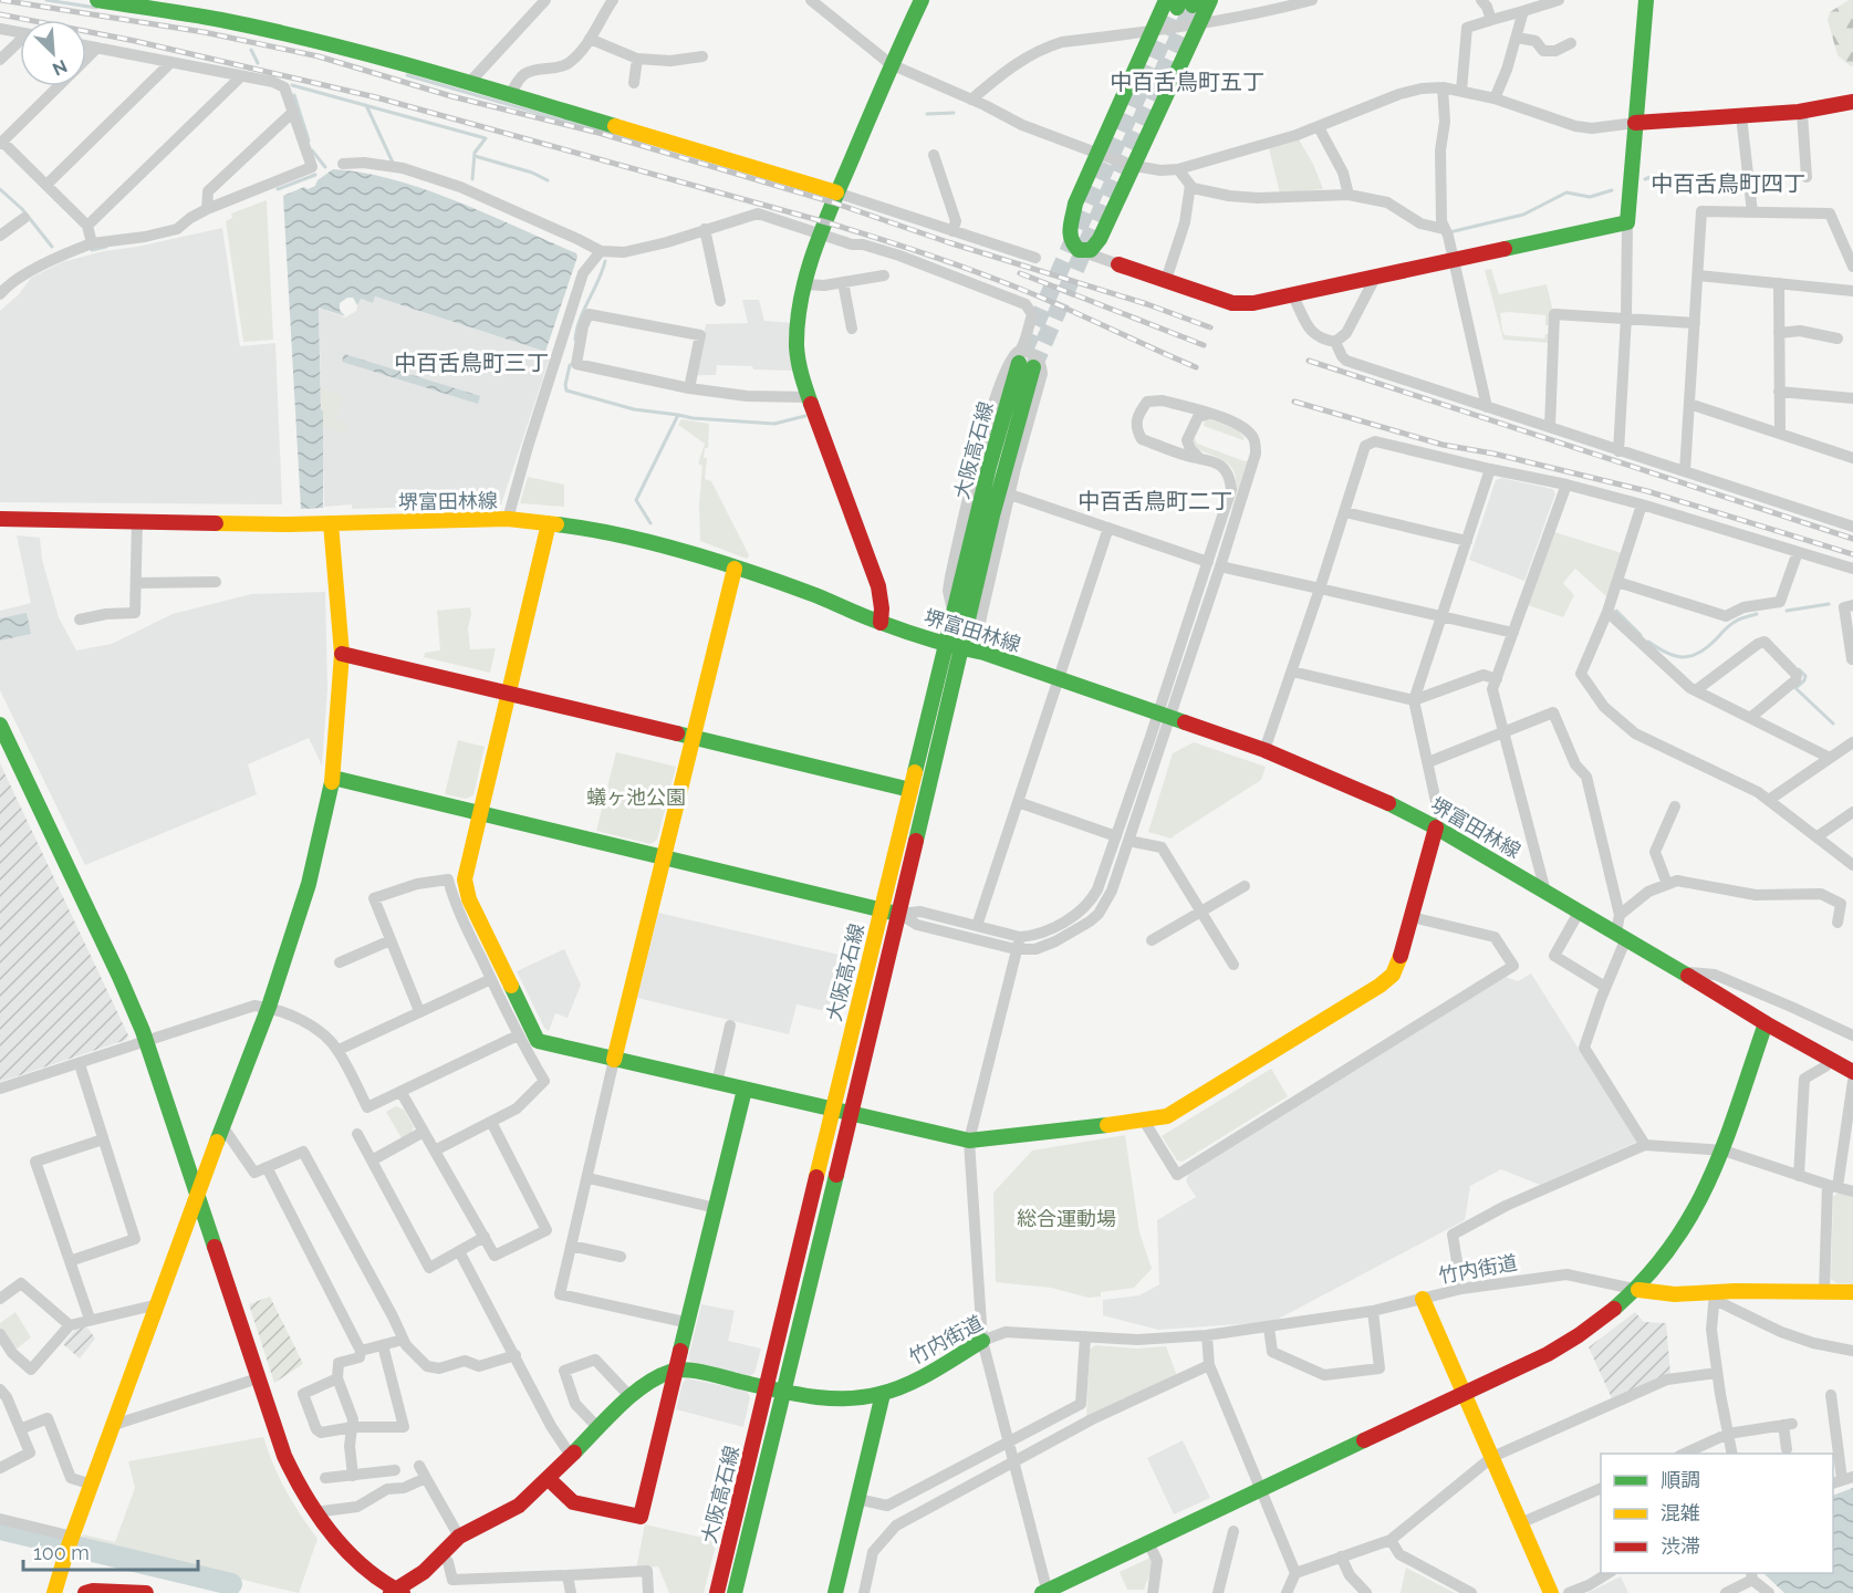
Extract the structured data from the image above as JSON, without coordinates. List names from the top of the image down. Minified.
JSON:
{"streets":{"street":["大阪高石線","堺富田林線","竹内街道"]},"crossings":[["大阪高石線","堺富田林線"],["大阪高石線","竹内街道"]],"districts":["中百舌鳥町五丁","中百舌鳥町四丁","中百舌鳥町三丁","中百舌鳥町二丁"],"parks":["蟻ヶ池公園","総合運動場"],"legend":["順調","混雑","渋滞"],"scale_bar":"100 m","north":"bottom right"}
